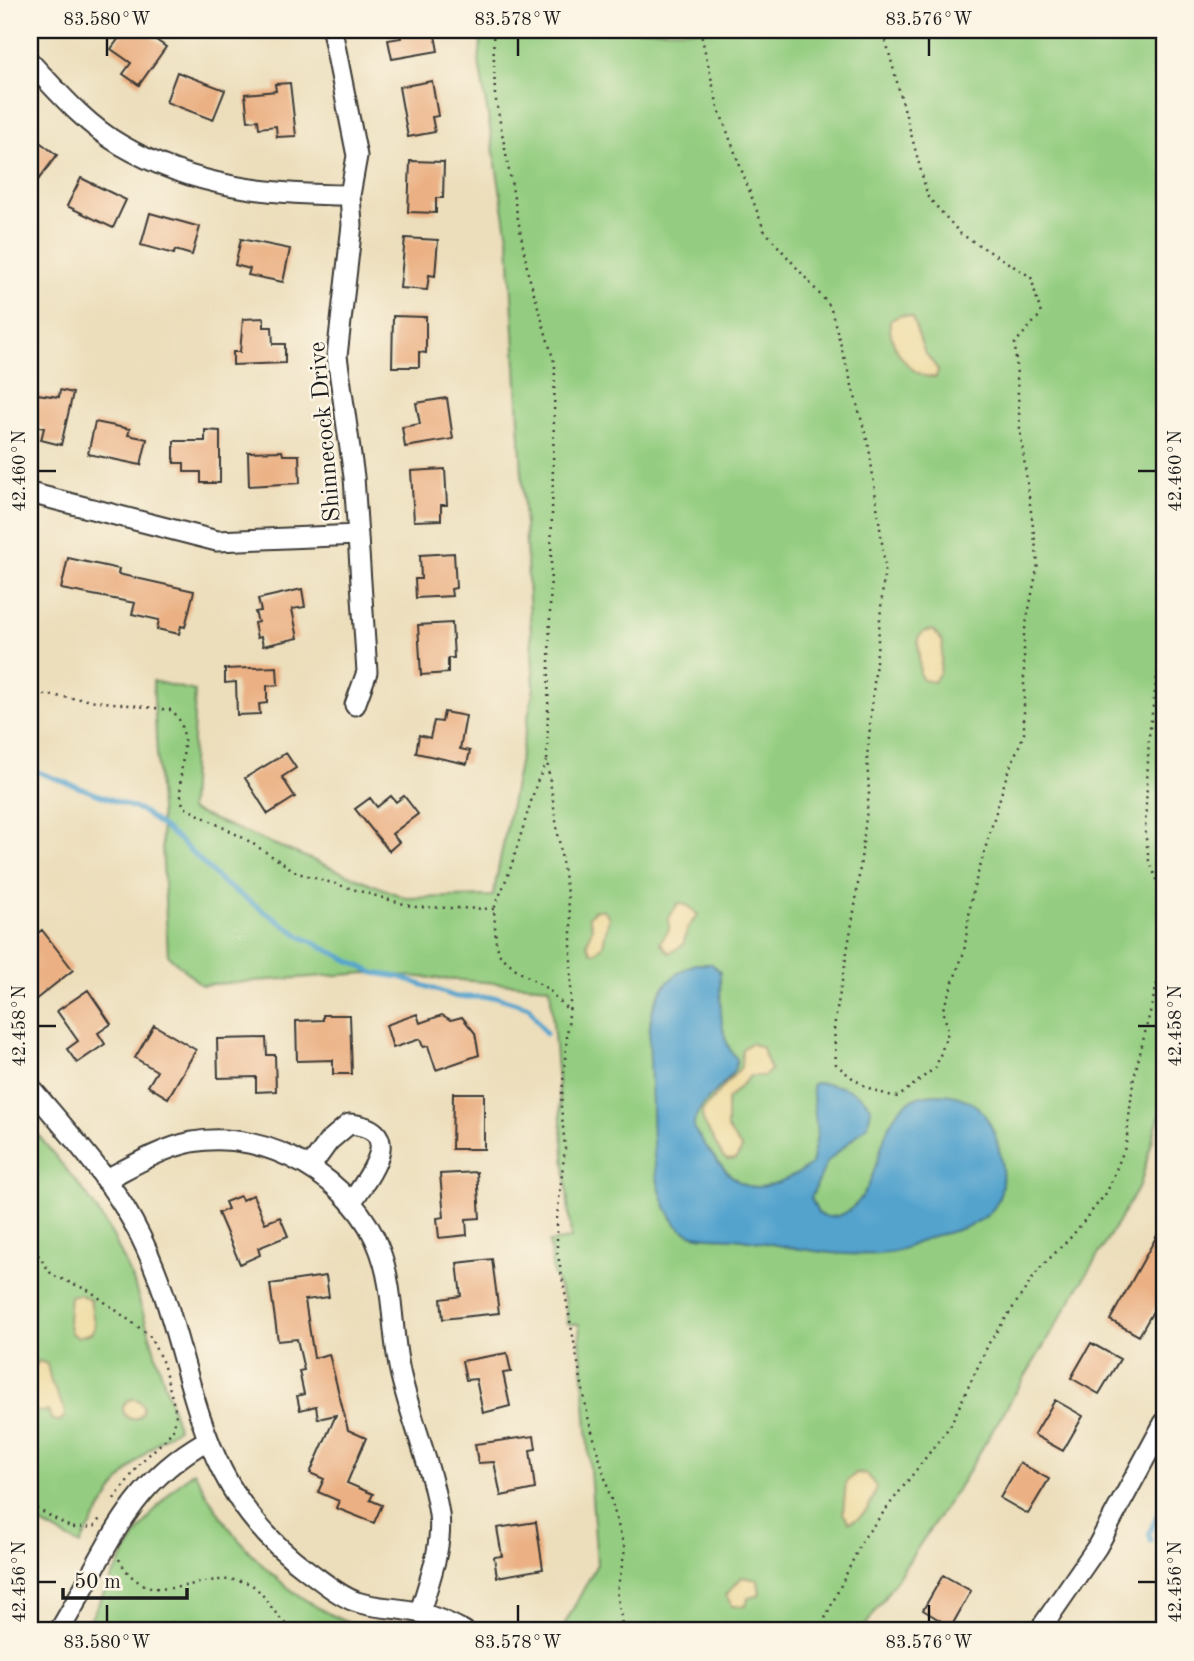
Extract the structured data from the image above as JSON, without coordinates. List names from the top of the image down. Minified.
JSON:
{"streets":{"street":["Shinnecock Drive"]},"scale_bar":"50 m","coordinates":["83.580°W","83.578°W","83.576°W","42.460°N","42.458°N","42.456°N"]}
